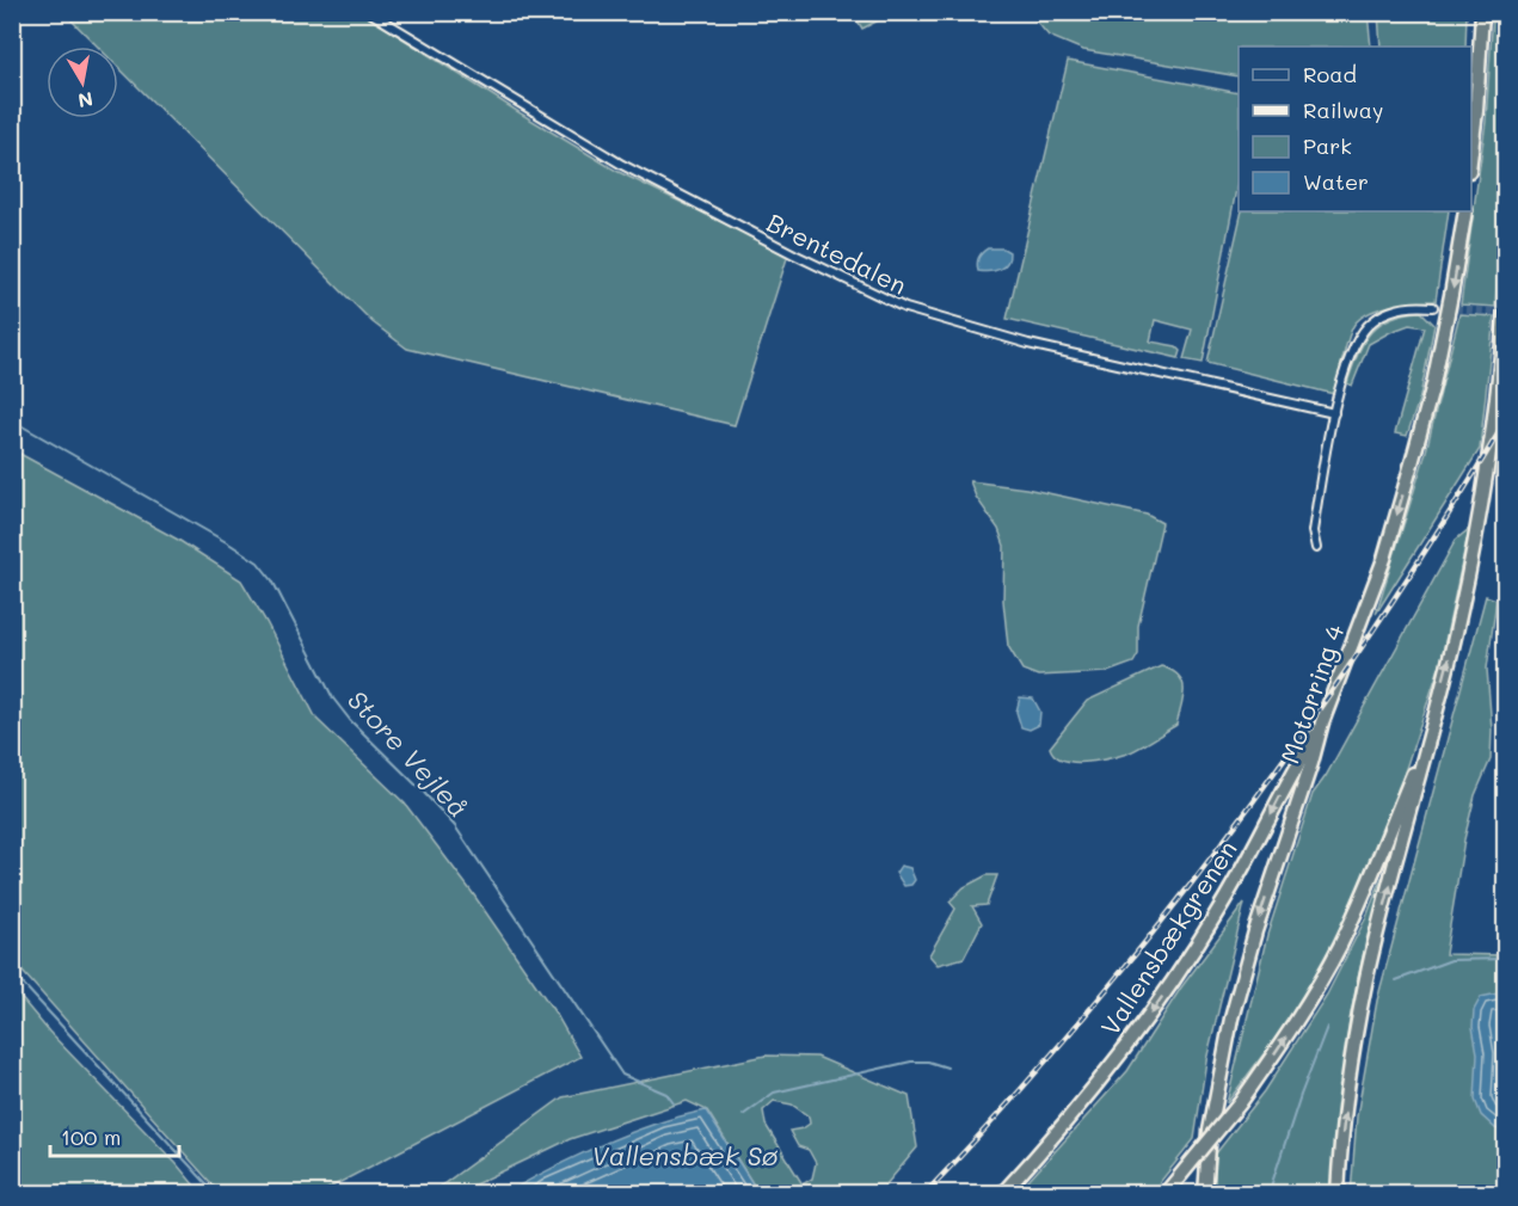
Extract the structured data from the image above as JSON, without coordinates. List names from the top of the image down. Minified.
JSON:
{"streets":{"highway":["Motorring 4","Vallensbækgrenen"],"street":["Brentedalen"]},"crossings":[["Motorring 4","Vallensbækgrenen"]],"one_way":["Vallensbækgrenen"],"water":["Store Vejleå","Vallensbæk Sø"],"legend":["Road","Railway","Park","Water"],"scale_bar":"100 m","north":"bottom"}
